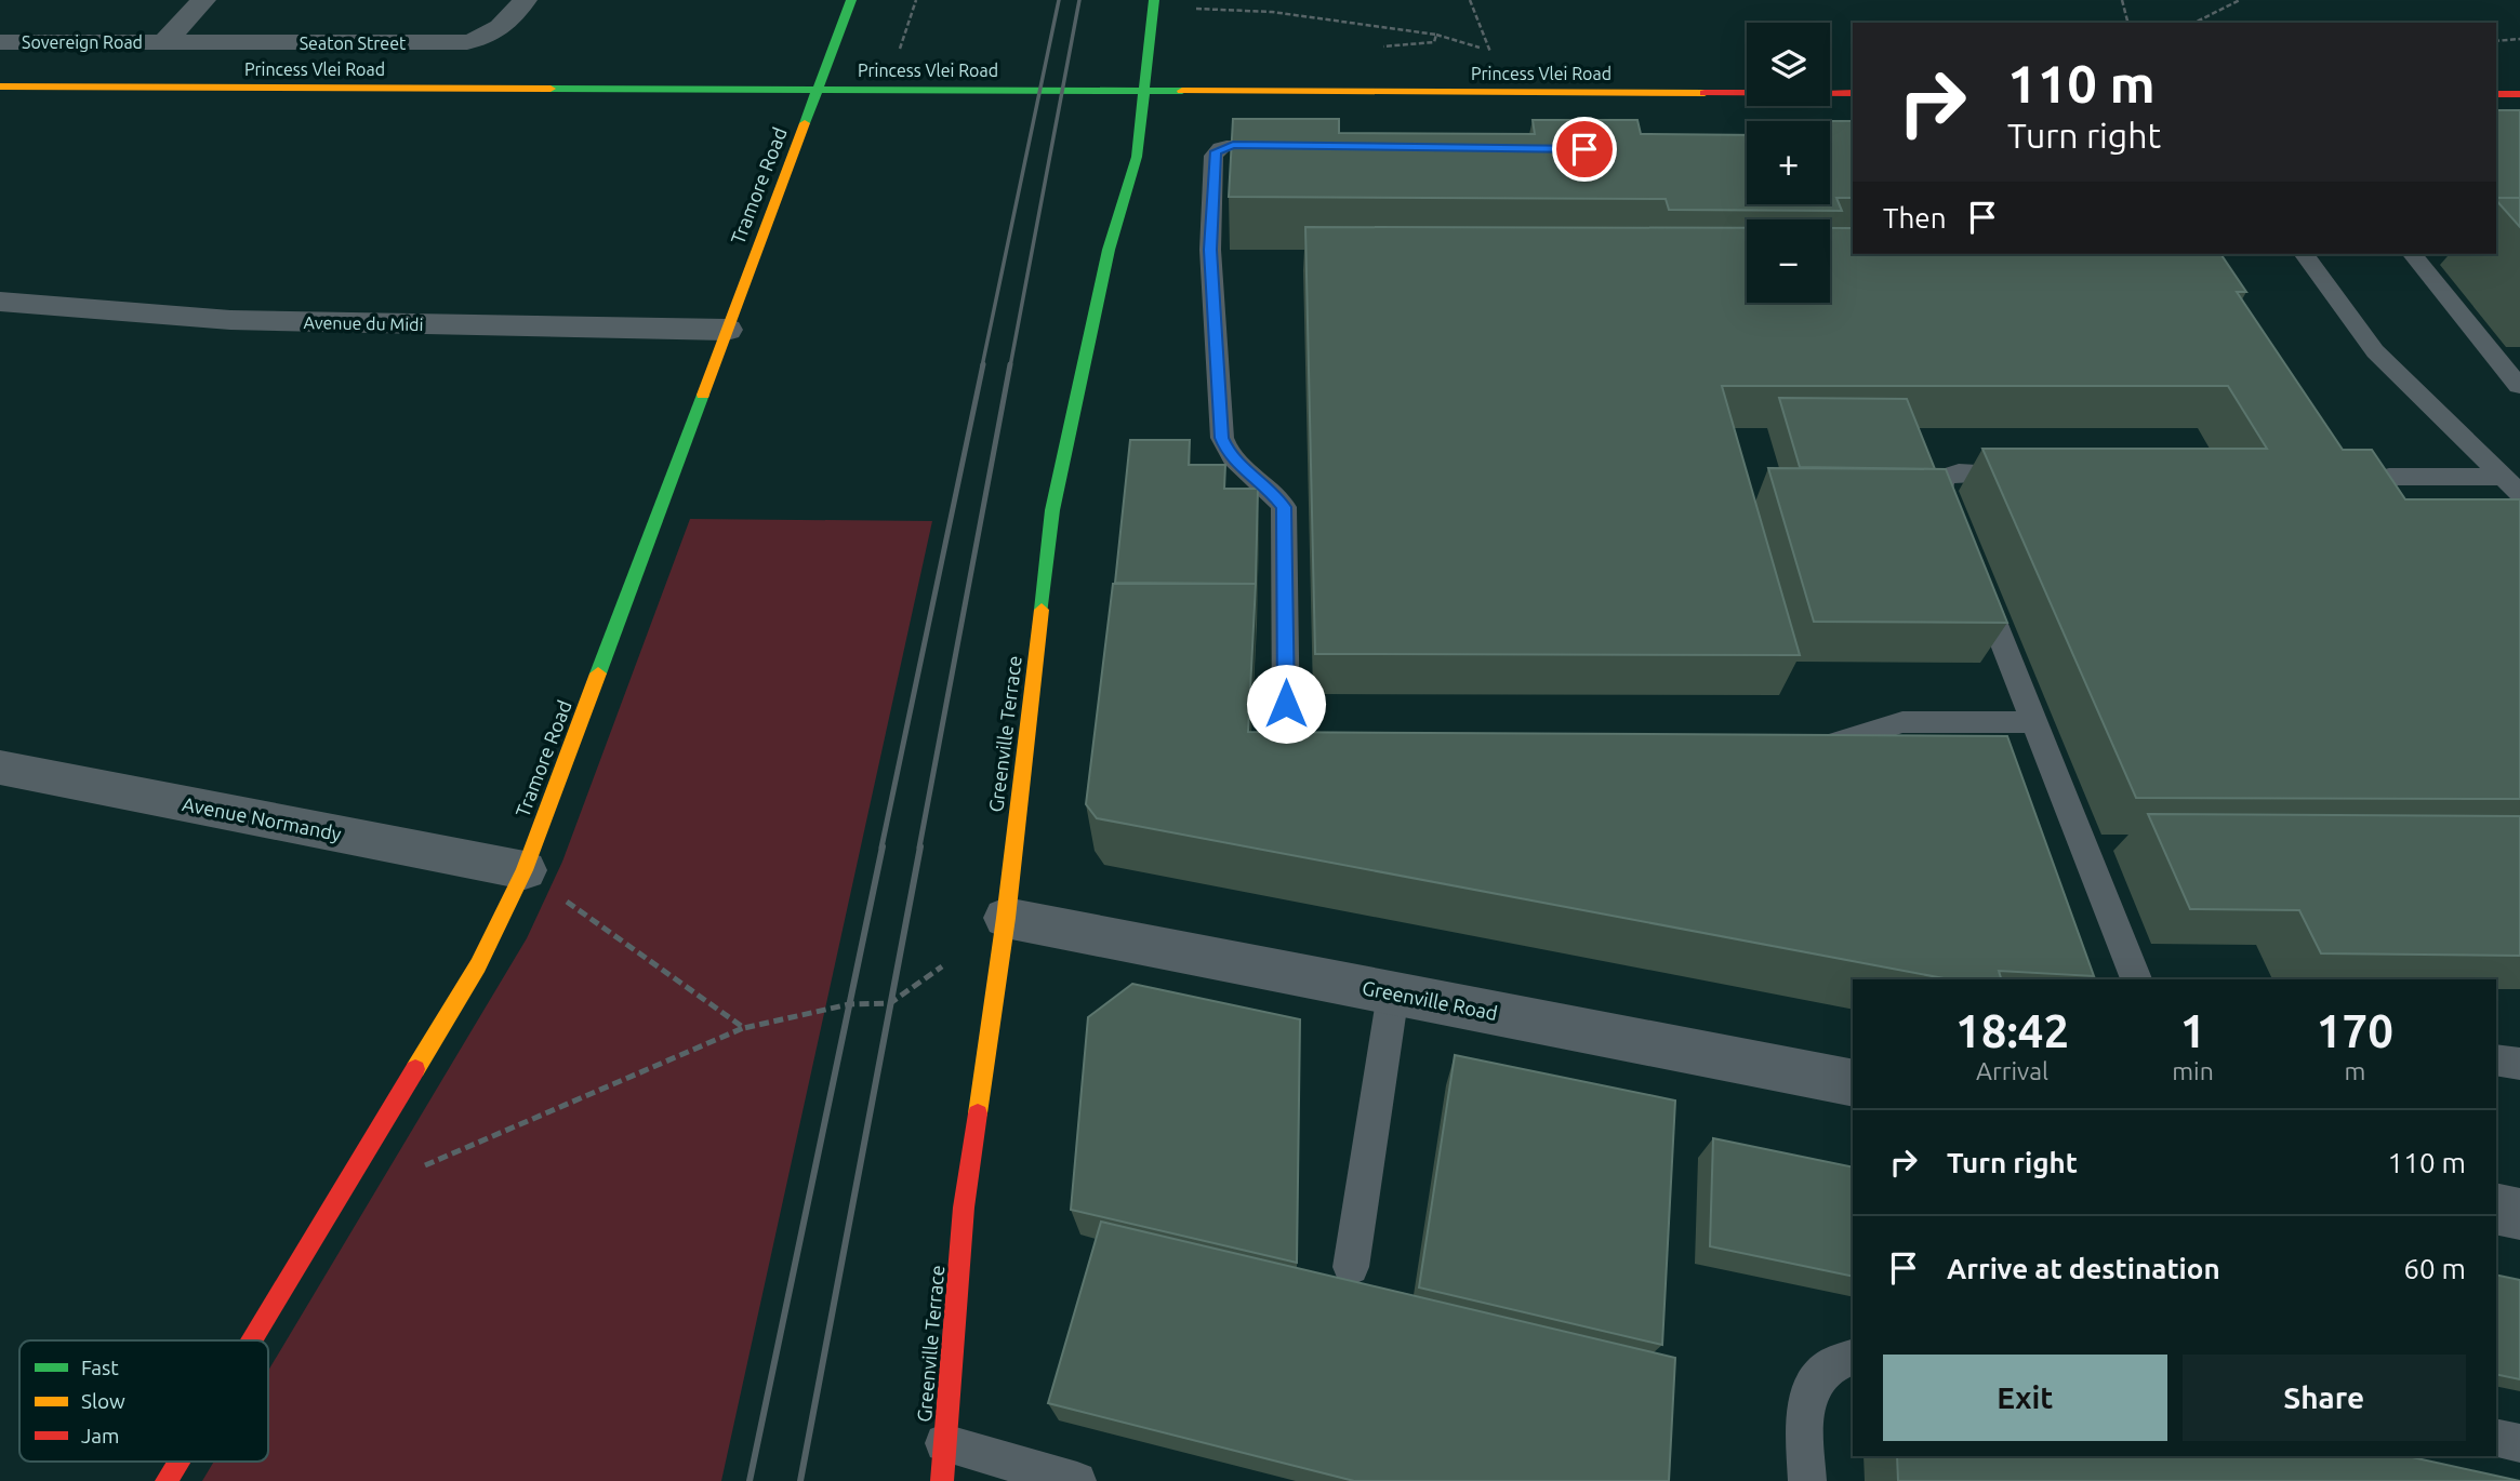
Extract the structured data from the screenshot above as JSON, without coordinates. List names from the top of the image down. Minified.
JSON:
{"streets":{"street":["Sovereign Road","Seaton Street","Princess Vlei Road","Tramore Road","Avenue du Midi","Greenville Terrace","Avenue Normandy","Greenville Road"]},"crossings":[["Sovereign Road","Seaton Street"],["Tramore Road","Avenue du Midi"],["Tramore Road","Avenue Normandy"],["Greenville Terrace","Greenville Road"]],"legend":["Fast","Slow","Jam"],"page":{"map_buttons":["+","−"],"turn":["110 m","Turn right"],"then":"Then","eta":["18:42","Arrival","1","min","170","m"],"list":[{"name":"Turn right","value":"110 m"},{"name":"Arrive at destination","value":"60 m"}],"buttons":["Exit","Share"]}}
